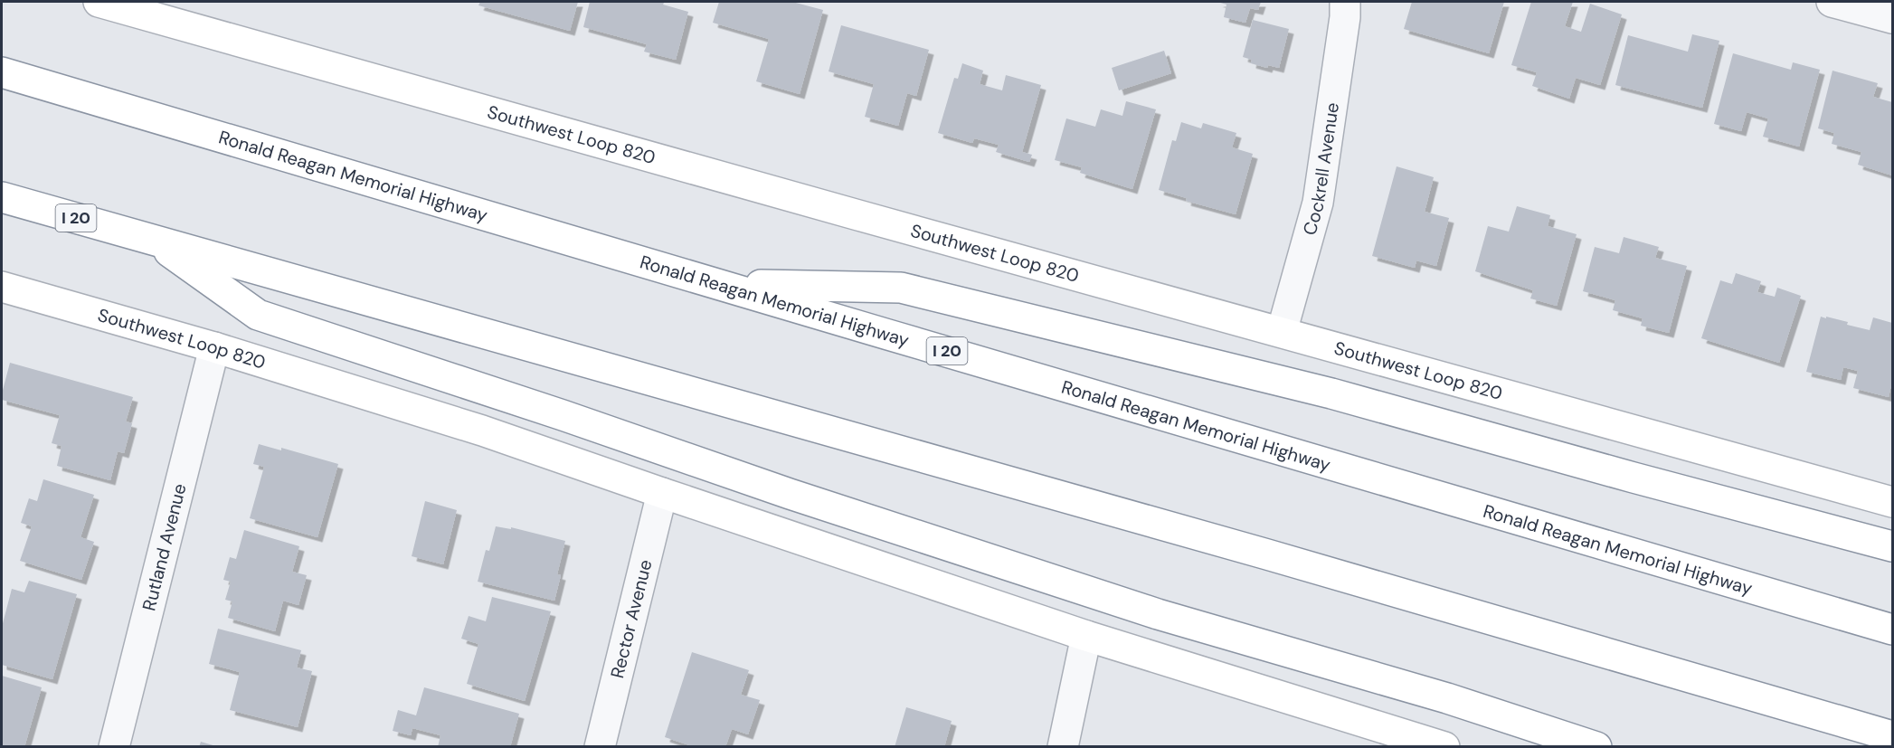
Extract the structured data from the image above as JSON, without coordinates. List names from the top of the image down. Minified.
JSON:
{"streets":{"main road":["Southwest Loop 820","Ronald Reagan Memorial Highway","I 20"],"street":["Cockrell Avenue","Rutland Avenue","Rector Avenue"]},"crossings":[["Southwest Loop 820","Cockrell Avenue"],["Southwest Loop 820","Rutland Avenue"],["Southwest Loop 820","Rector Avenue"]]}
